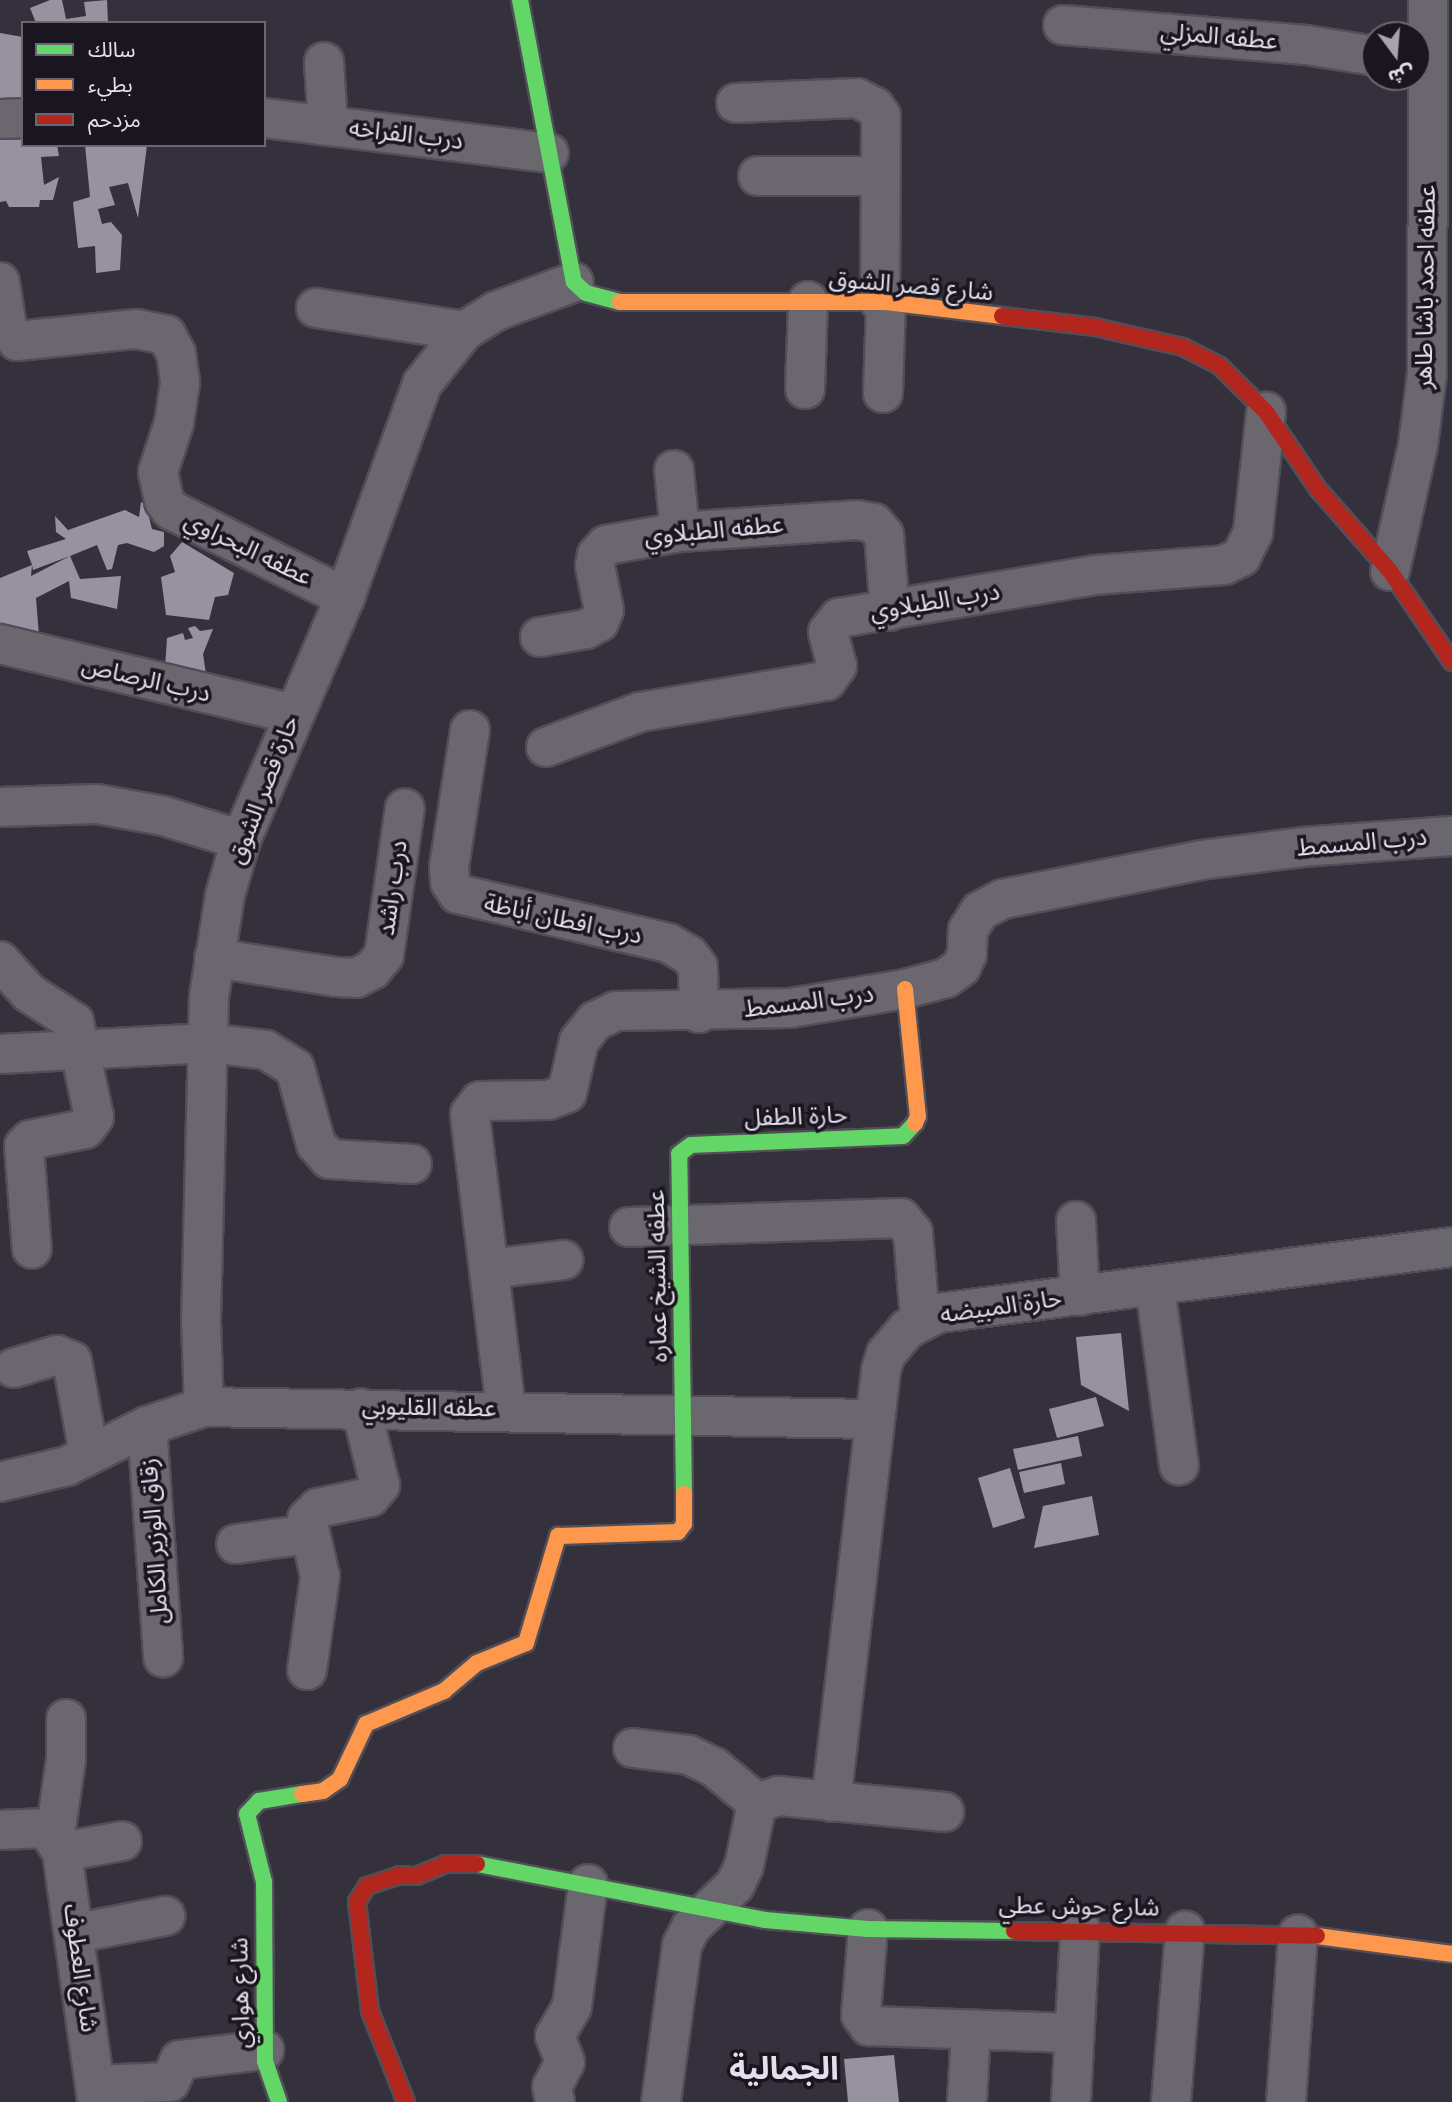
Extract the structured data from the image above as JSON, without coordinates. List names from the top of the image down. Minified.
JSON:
{"streets":{"street":["عطفه المزلي","درب الفراخه","شارع قصر الشوق","عطفه احمد باشا طاهر","عطفه الطبلاوي","عطفه البحراوي","درب الطبلاوي","درب الرصاص","حارة قصر الشوق","درب المسمط","درب راشد","درب افطان أباظة","حارة الطفل","عطفه الشيخ عماره","حارة المبيضه","عطفه القليوبي","زقاق الوزير الكامل","شارع حوش عطي","شارع العطوف","شارع هواري"]},"crossings":[["شارع قصر الشوق","عطفه احمد باشا طاهر"],["شارع قصر الشوق","درب الطبلاوي"],["شارع قصر الشوق","حارة قصر الشوق"],["عطفه الطبلاوي","درب الطبلاوي"],["عطفه البحراوي","حارة قصر الشوق"],["درب الرصاص","حارة قصر الشوق"],["حارة قصر الشوق","درب راشد"],["حارة قصر الشوق","عطفه القليوبي"],["درب المسمط","درب افطان أباظة"],["درب المسمط","حارة الطفل"],["درب المسمط","عطفه القليوبي"],["حارة الطفل","عطفه الشيخ عماره"],["عطفه الشيخ عماره","عطفه القليوبي"],["عطفه الشيخ عماره","شارع هواري"],["حارة المبيضه","عطفه القليوبي"],["عطفه القليوبي","زقاق الوزير الكامل"]],"districts":["الجمالية"],"legend":["سالك","بطيء","مزدحم"],"north":"bottom"}
